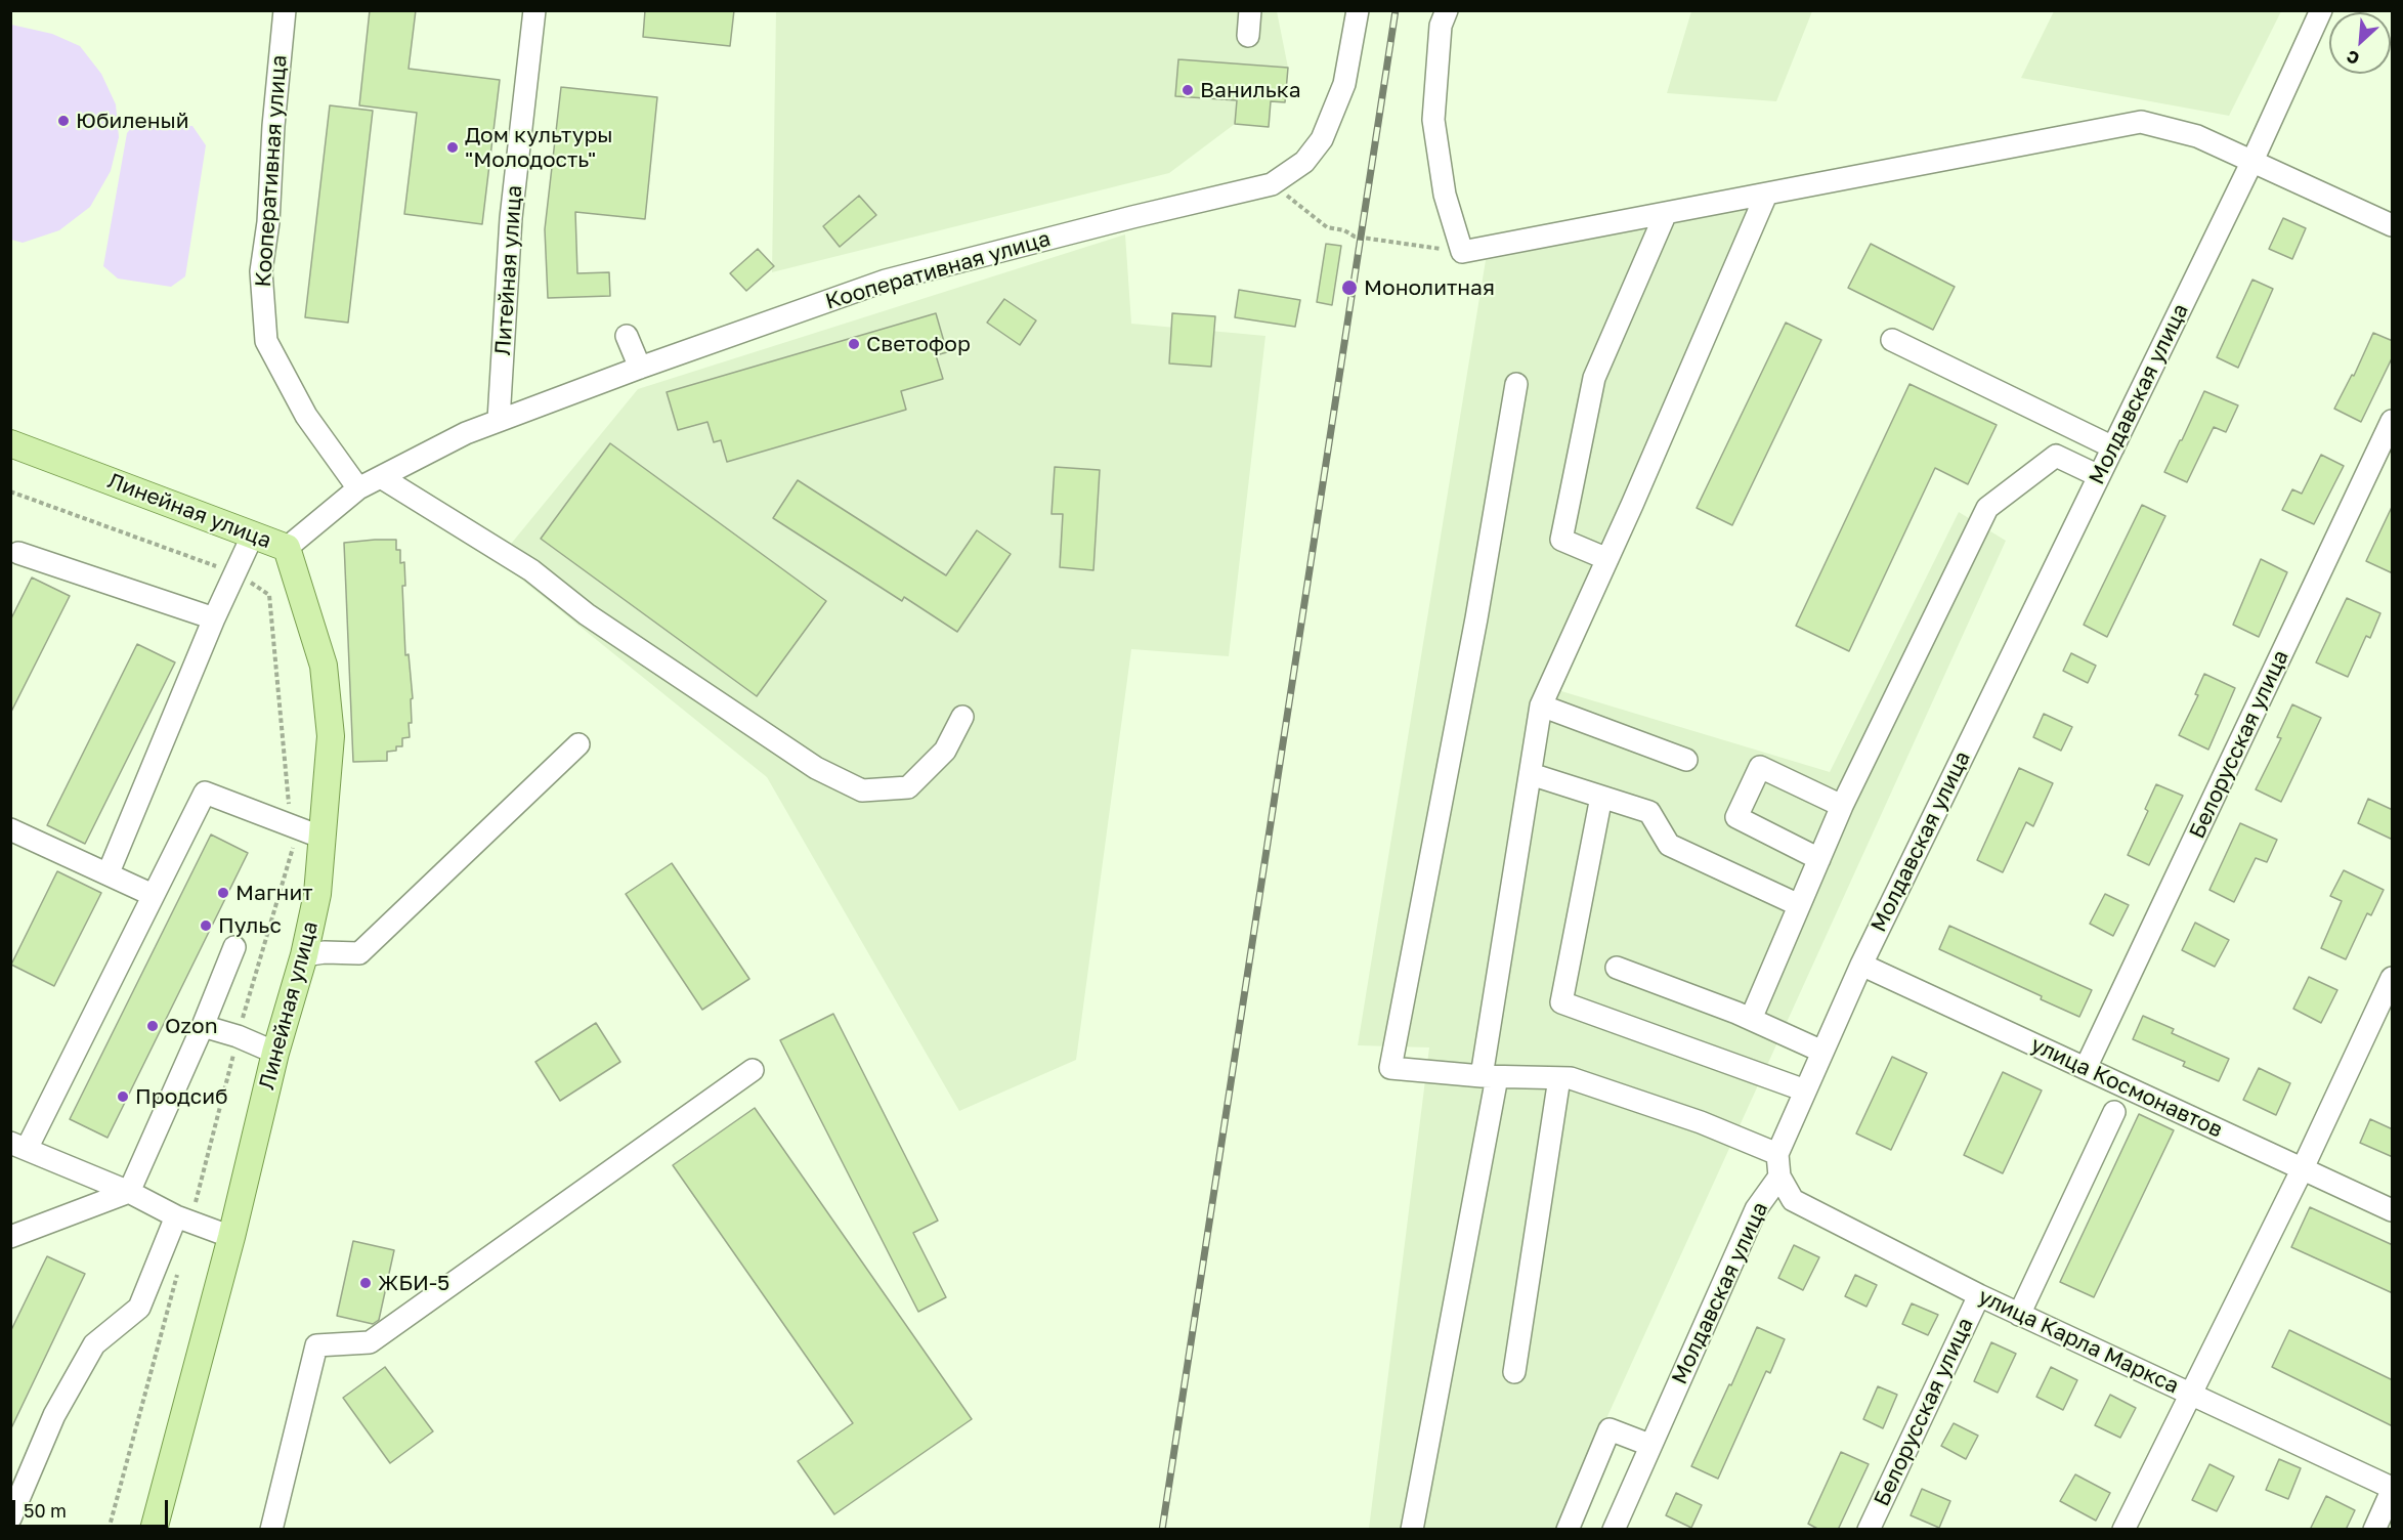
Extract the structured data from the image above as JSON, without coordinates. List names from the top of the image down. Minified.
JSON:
{"streets":{"main road":["Линейная улица"],"street":["Кооперативная улица","Литейная улица","Молдавская улица","Белорусская улица","улица Космонавтов","улица Карла Маркса"]},"crossings":[["Кооперативная улица","Литейная улица"],["Кооперативная улица","Линейная улица"],["Молдавская улица","улица Космонавтов"],["Молдавская улица","улица Карла Маркса"],["Белорусская улица","улица Космонавтов"],["Белорусская улица","улица Карла Маркса"]],"places":["Ванилька","Юбиленый","Дом культуры \"Молодость\"","Монолитная","Светофор","Магнит","Пульс","Ozon","Продсиб","ЖБИ-5"],"scale_bar":"50 m","north":"bottom left"}
